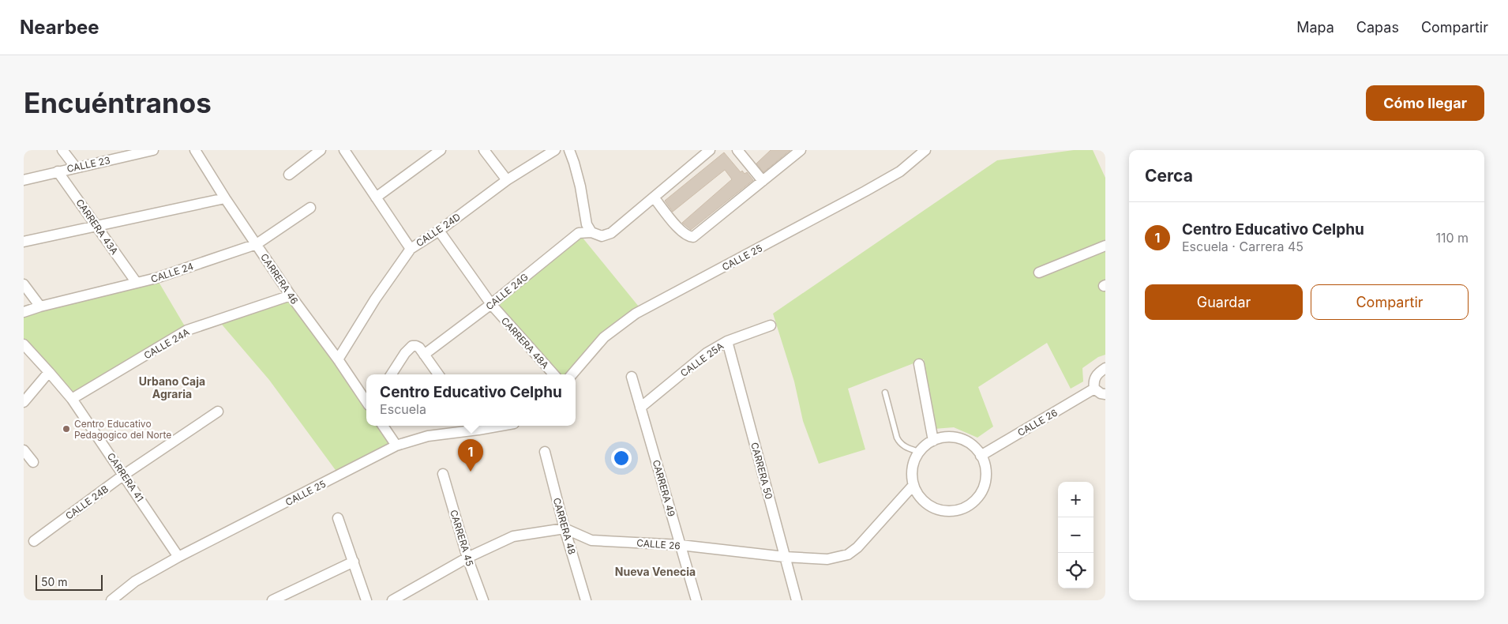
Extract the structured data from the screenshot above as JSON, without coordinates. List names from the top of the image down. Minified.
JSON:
{"streets":{"street":["CALLE 23","CARRERA 43A","CALLE 24D","CALLE 25","CALLE 24","CARRERA 46","CALLE 24G","CARRERA 48A","CALLE 24A","CALLE 25A","CALLE 26","CARRERA 50","CARRERA 41","CARRERA 49","CALLE 24B","CARRERA 48","CARRERA 45"]},"crossings":[["CALLE 23","CARRERA 43A"],["CARRERA 43A","CALLE 24"],["CALLE 24D","CARRERA 46"],["CALLE 24D","CARRERA 48A"],["CALLE 25","CARRERA 41"],["CALLE 24","CARRERA 46"],["CARRERA 46","CALLE 24A"],["CALLE 24G","CARRERA 48A"],["CALLE 24A","CARRERA 41"],["CALLE 25A","CARRERA 50"],["CALLE 25A","CARRERA 49"],["CALLE 26","CARRERA 50"],["CALLE 26","CARRERA 49"],["CALLE 26","CARRERA 48"],["CARRERA 41","CALLE 24B"]],"districts":["Urbano Caja Agraria","Nueva Venecia"],"places":["Centro Educativo Pedagogico del Norte"],"scale_bar":"50 m","page":{"header":"Nearbee","nav":["Mapa","Capas","Compartir"],"buttons":["Cómo llegar",["Guardar","Compartir"]],"title":"Encuéntranos","heading":"Cerca","list":[{"mark":"1","name":"Centro Educativo Celphu","note":"Escuela · Carrera 45","value":"110 m"}],"popup":["Centro Educativo Celphu","Escuela"],"pins":"1","map_buttons":["+","−"],"scale":"50 m"}}
